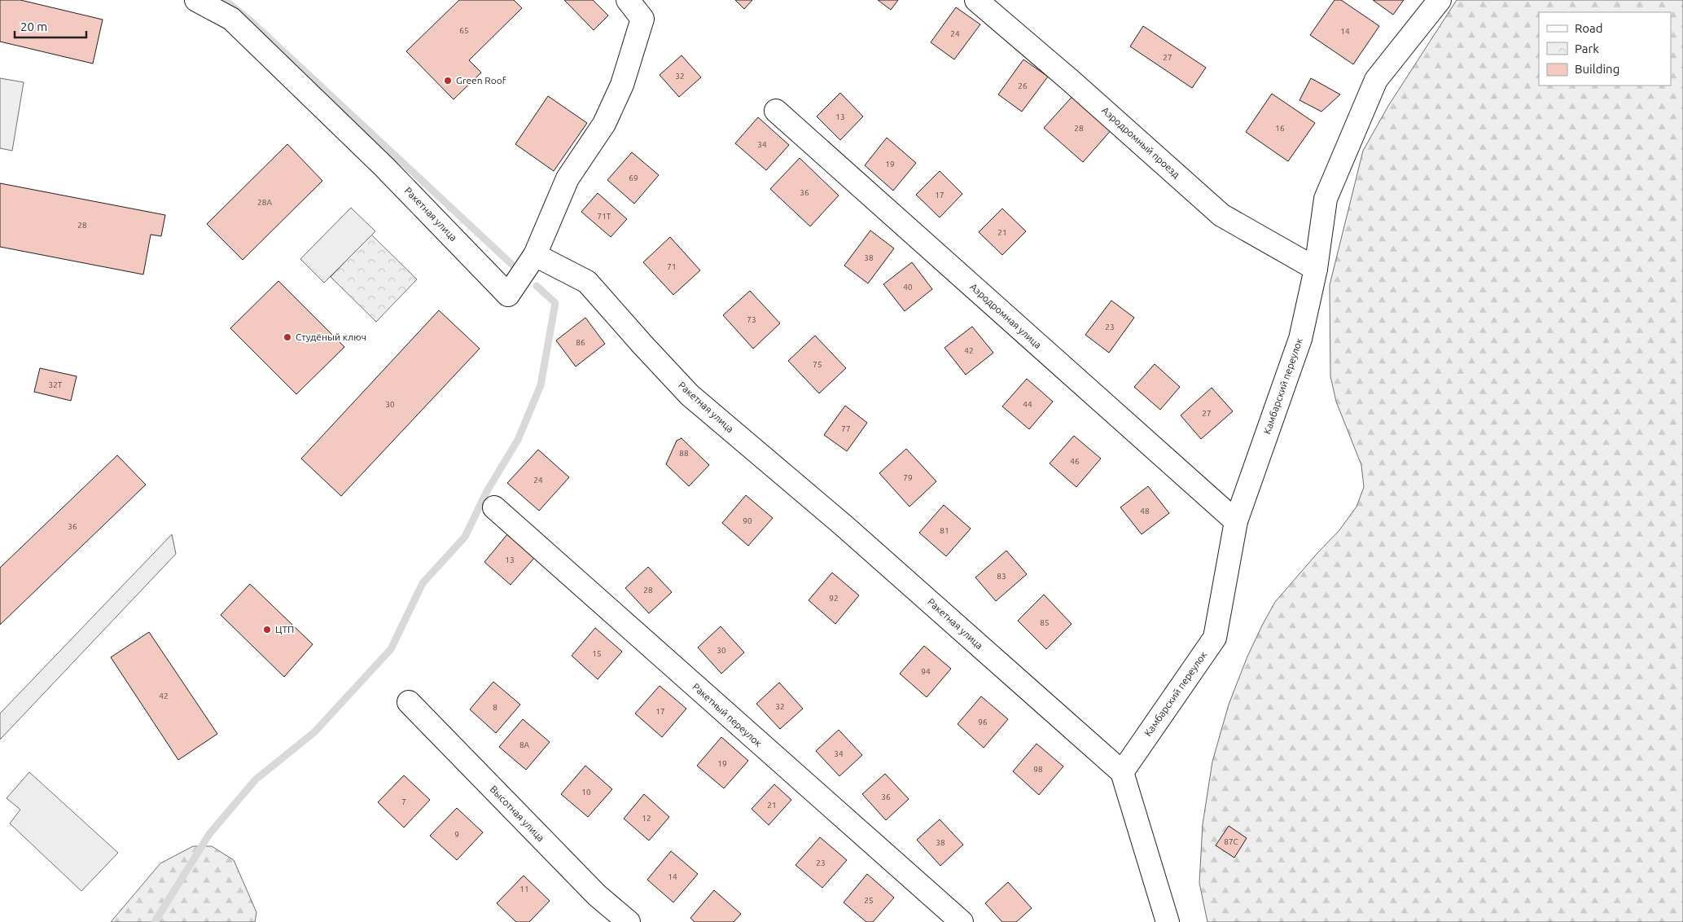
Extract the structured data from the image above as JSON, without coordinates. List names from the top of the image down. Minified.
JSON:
{"streets":{"street":["Аэродромный проезд","Ракетная улица","Аэродромная улица","Камбарский переулок","Ракетный переулок","Высотная улица"]},"crossings":[["Аэродромный проезд","Камбарский переулок"],["Ракетная улица","Камбарский переулок"],["Аэродромная улица","Камбарский переулок"]],"places":["Green Roof","Студёный ключ","ЦТП"],"house_numbers":["65","14","24","27","32","26","13","28","16","34","19","69","36","17","28А","71Т","28","21","38","71","40","73","23","86","42","75","32Т","30","44","27","77","88","46","79","24","48","90","36","81","13","83","28","92","85","30","15","94","42","32","8","17","96","8А","34","19","98","10","36","7","21","12","9","87С","38","23","14","11","25"],"legend":["Road","Park","Building"],"scale_bar":"20 m"}
